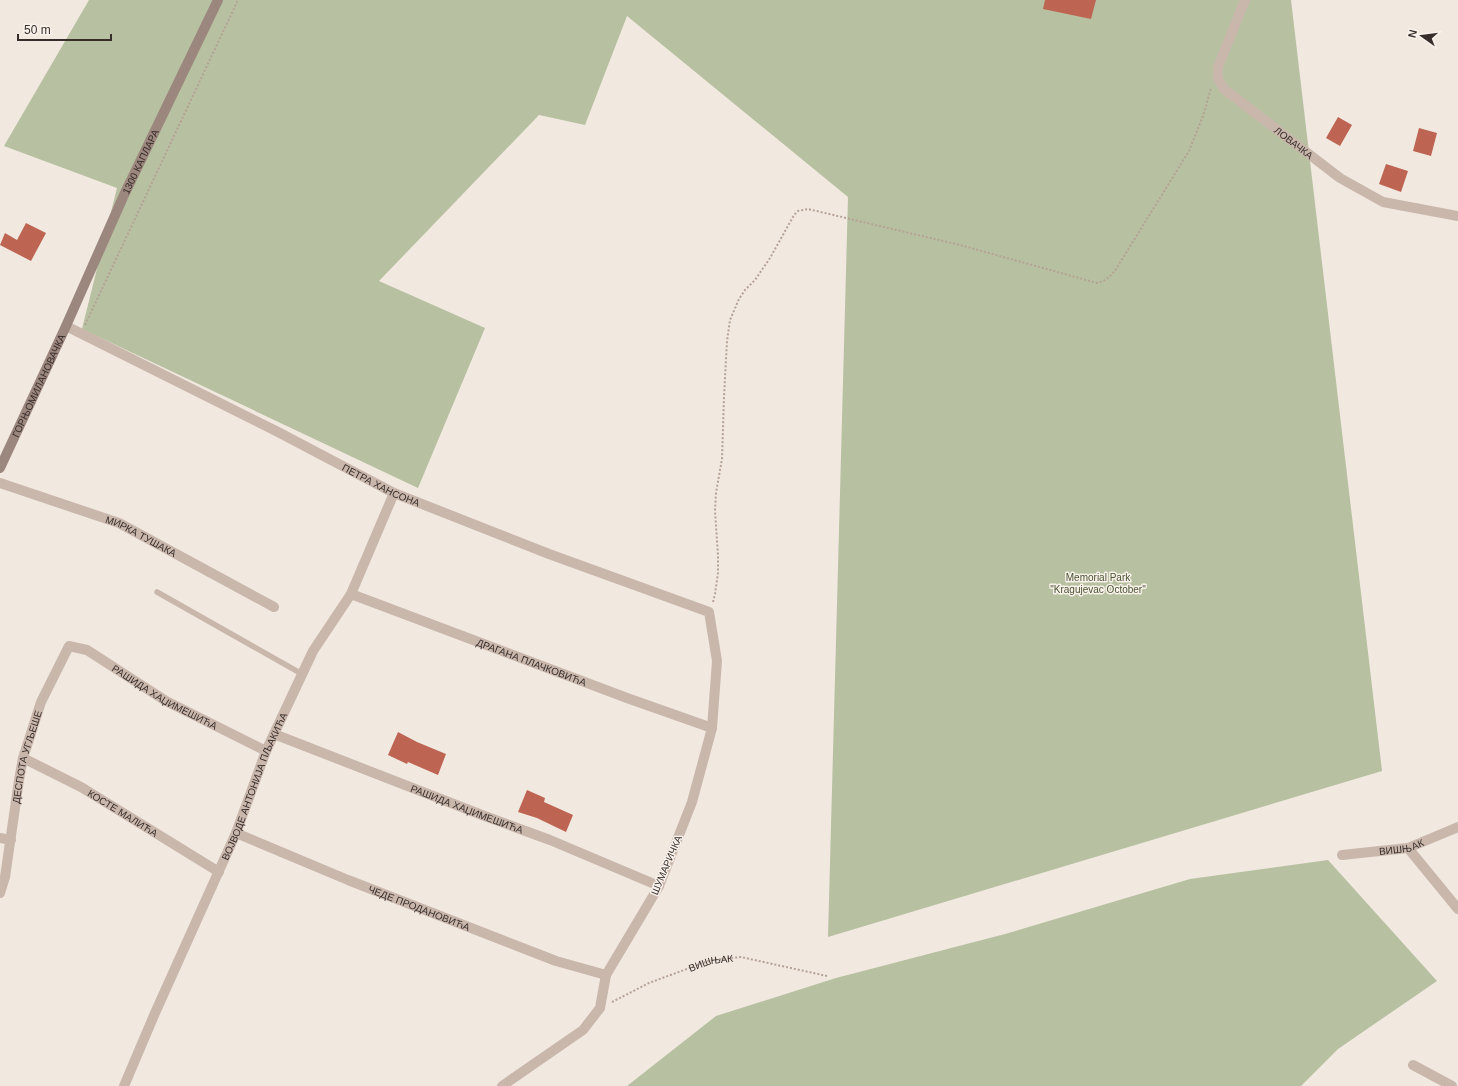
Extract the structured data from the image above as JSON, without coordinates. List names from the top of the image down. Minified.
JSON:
{"streets":{"main road":["1300 КАПЛАРА","ГОРЊОМИЛАНОВАЧКА"],"street":["ЛОВАЧКА","ПЕТРА ХАНСОНА","МИРКА ТУШАКА","ДРАГАНА ПЛАЧКОВИЋА","РАШИДА ХАЏИМЕШИЋА","ДЕСПОТА УГЉЕШЕ","ВОЈВОДЕ АНТОНИЈА ПЉАКИЋА","КОСТЕ МАЛИЋА","ВИШЊАК","ШУМАРИЧКА","ЧЕДЕ ПРОДАНОВИЋА"]},"crossings":[["1300 КАПЛАРА","ГОРЊОМИЛАНОВАЧКА"],["1300 КАПЛАРА","ПЕТРА ХАНСОНА"],["ГОРЊОМИЛАНОВАЧКА","ПЕТРА ХАНСОНА"],["ПЕТРА ХАНСОНА","ВОЈВОДЕ АНТОНИЈА ПЉАКИЋА"],["ПЕТРА ХАНСОНА","ШУМАРИЧКА"],["ДРАГАНА ПЛАЧКОВИЋА","ВОЈВОДЕ АНТОНИЈА ПЉАКИЋА"],["ДРАГАНА ПЛАЧКОВИЋА","ШУМАРИЧКА"],["РАШИДА ХАЏИМЕШИЋА","ДЕСПОТА УГЉЕШЕ"],["РАШИДА ХАЏИМЕШИЋА","ВОЈВОДЕ АНТОНИЈА ПЉАКИЋА"],["РАШИДА ХАЏИМЕШИЋА","ШУМАРИЧКА"],["ДЕСПОТА УГЉЕШЕ","КОСТЕ МАЛИЋА"],["ВОЈВОДЕ АНТОНИЈА ПЉАКИЋА","КОСТЕ МАЛИЋА"],["ВОЈВОДЕ АНТОНИЈА ПЉАКИЋА","ЧЕДЕ ПРОДАНОВИЋА"],["ВИШЊАК","ШУМАРИЧКА"],["ШУМАРИЧКА","ЧЕДЕ ПРОДАНОВИЋА"]],"parks":["Memorial Park \"Kragujevac October\""],"scale_bar":"50 m","north":"left"}
